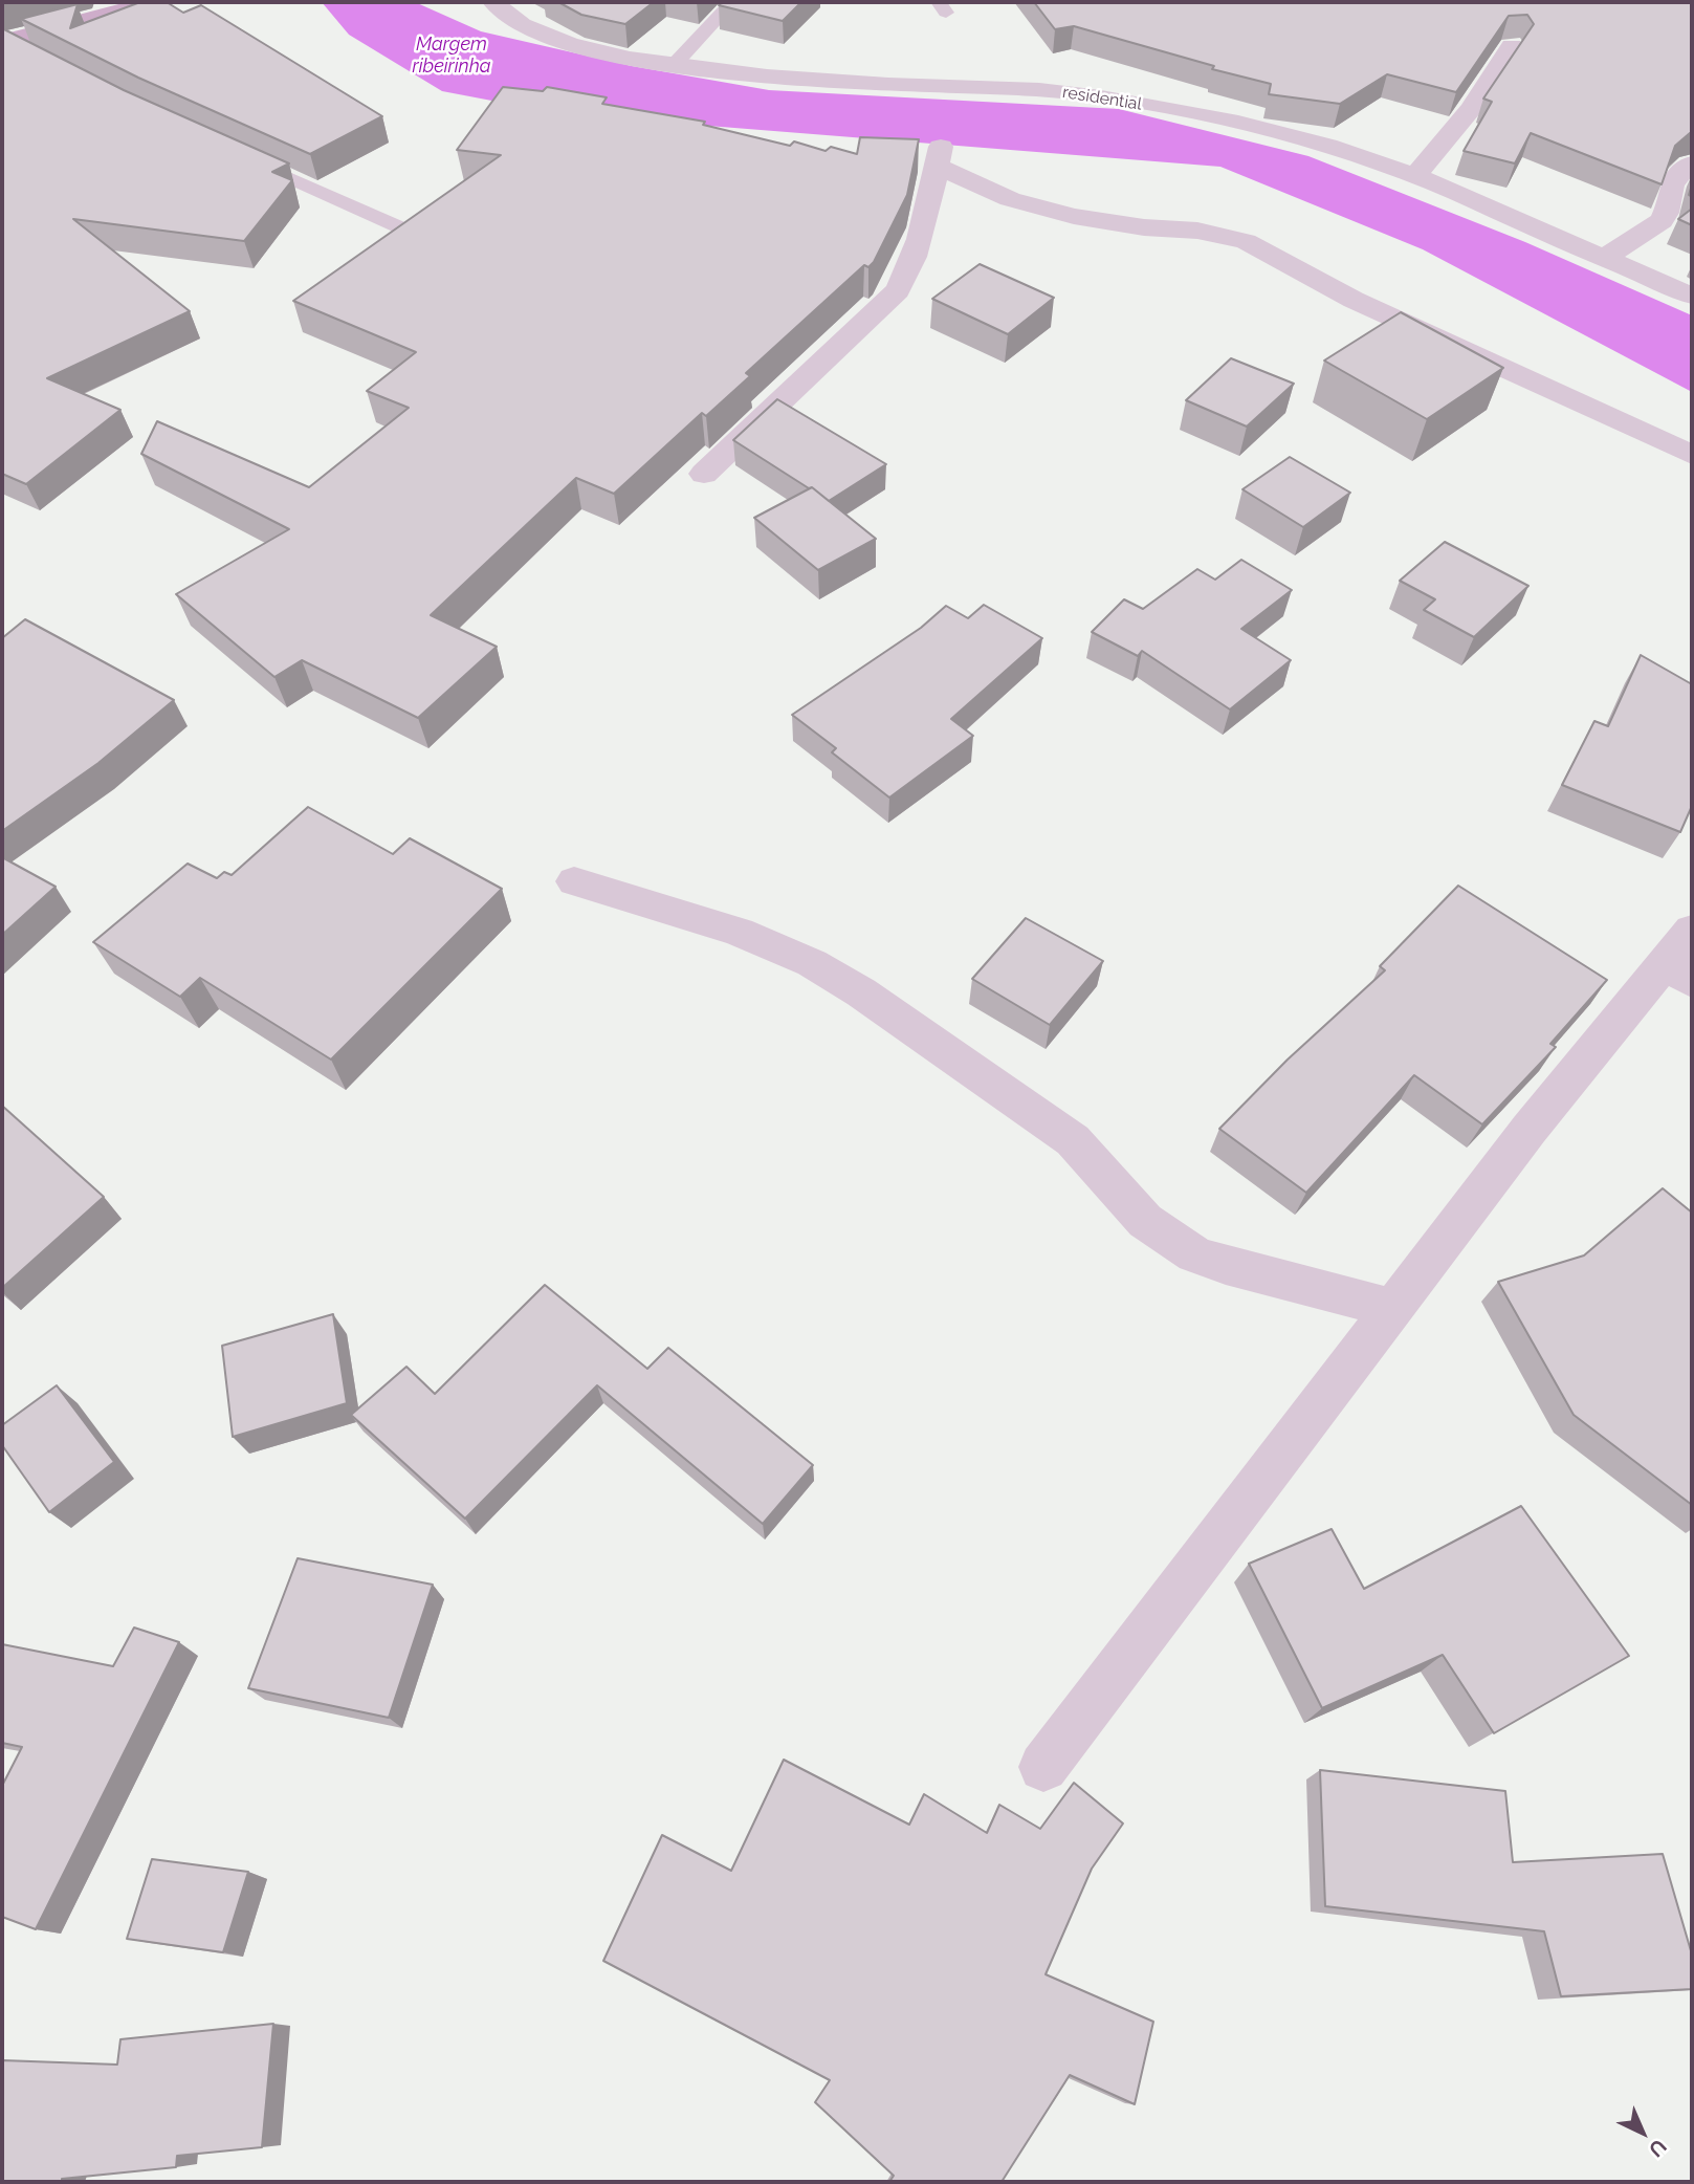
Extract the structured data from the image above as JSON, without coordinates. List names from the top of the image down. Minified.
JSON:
{"streets":{"street":["residential"]},"water":["Margem ribeirinha"],"north":"bottom right"}
